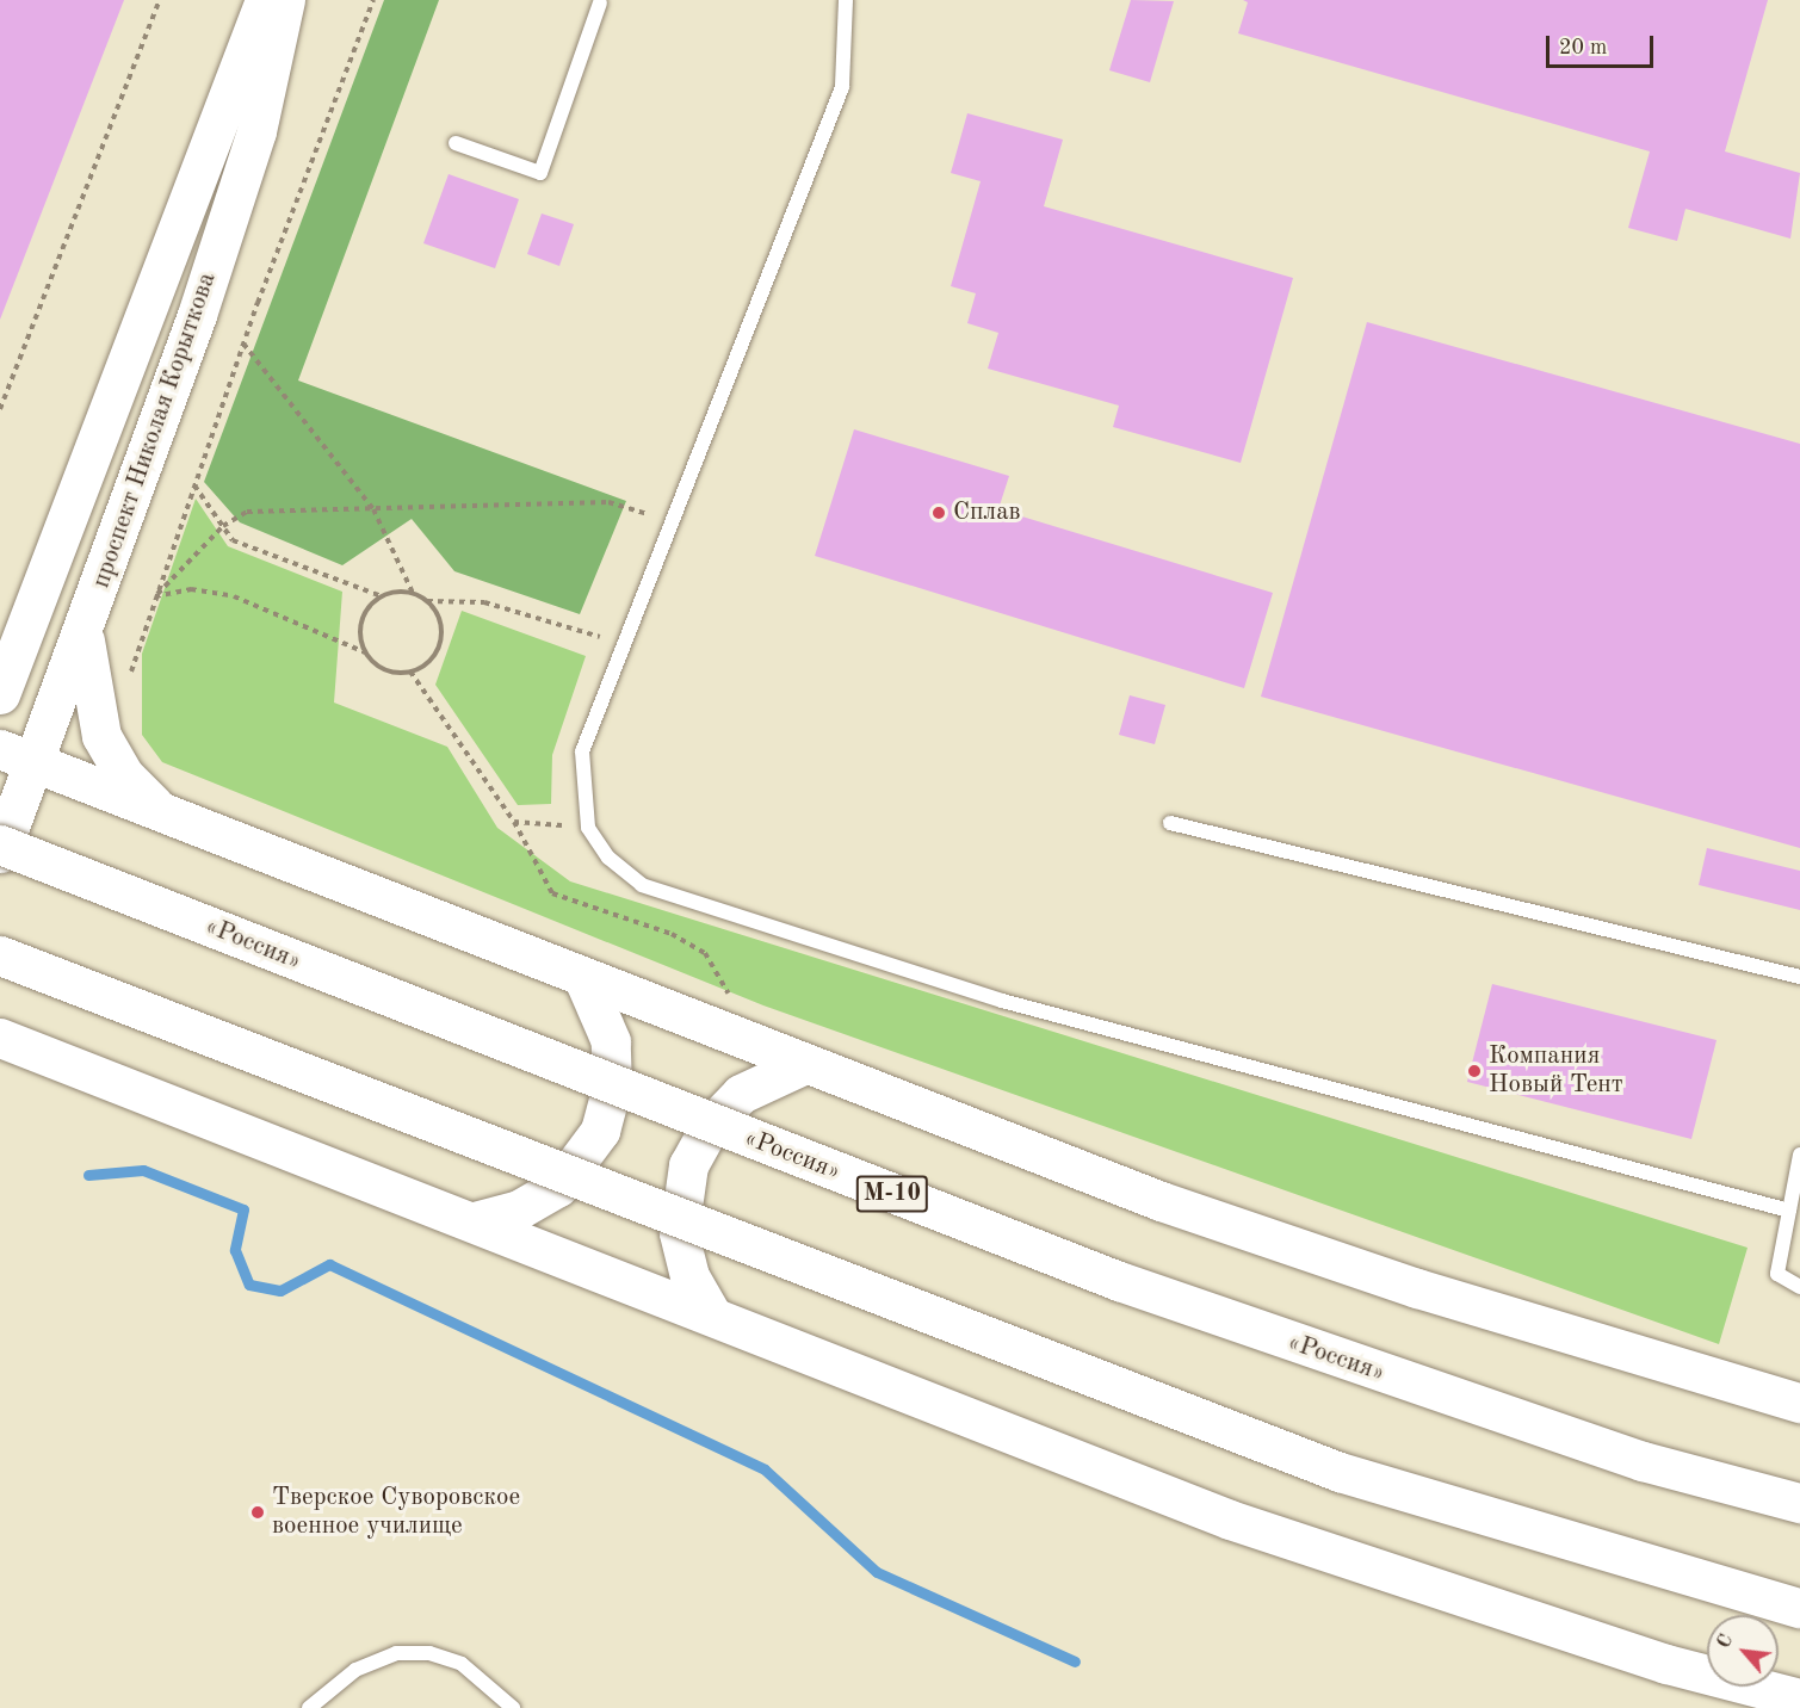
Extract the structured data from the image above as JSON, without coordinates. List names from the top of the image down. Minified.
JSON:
{"streets":{"main road":["проспект Николая Корыткова","«Россия»","М-10"]},"places":["Сплав","Компания Новый Тент","Тверское Суворовское военное училище"],"scale_bar":"20 m","north":"top left"}
